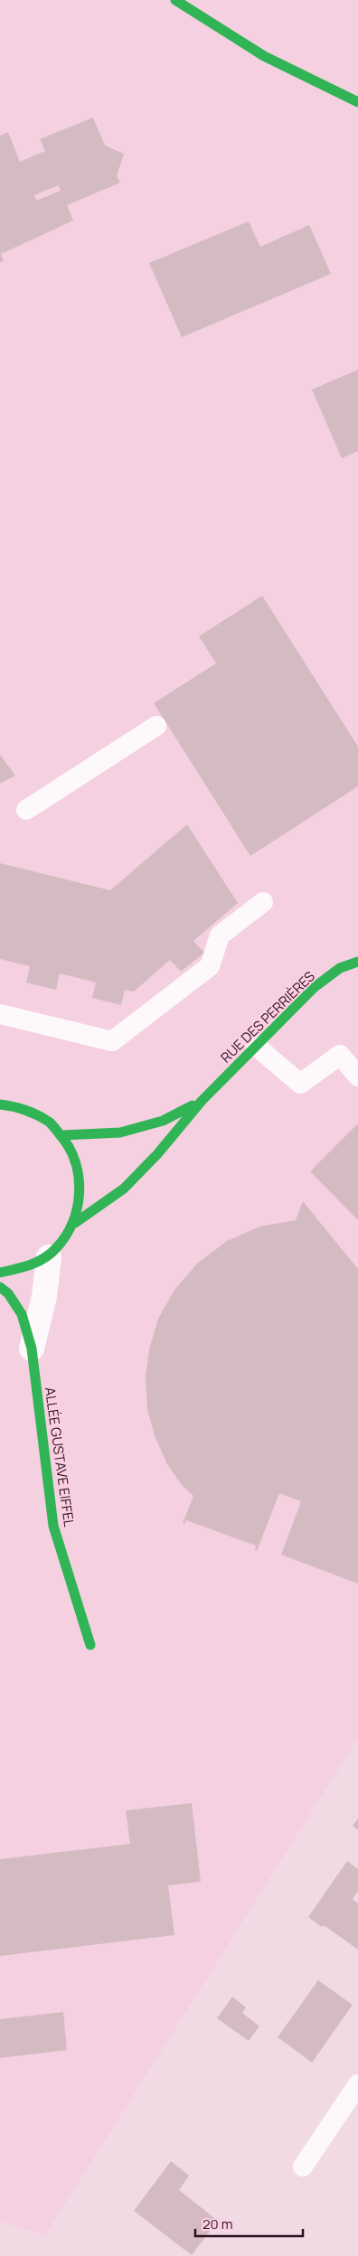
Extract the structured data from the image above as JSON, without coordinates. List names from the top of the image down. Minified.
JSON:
{"streets":{"street":["RUE DES PERRIÈRES","ALLÉE GUSTAVE EIFFEL"]},"scale_bar":"20 m"}
